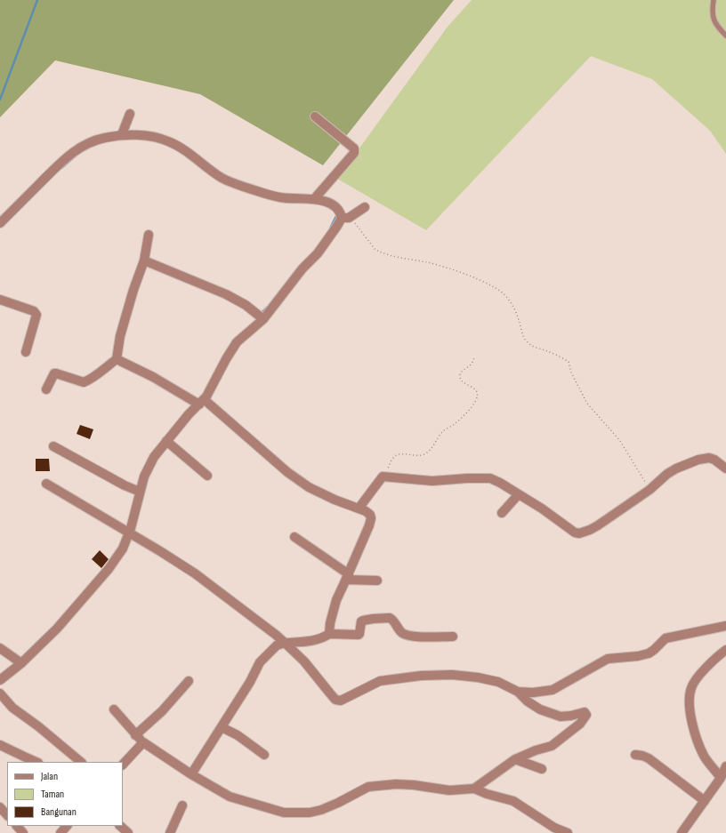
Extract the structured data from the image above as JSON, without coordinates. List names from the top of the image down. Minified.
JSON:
{"legend":["Jalan","Taman","Bangunan"]}
